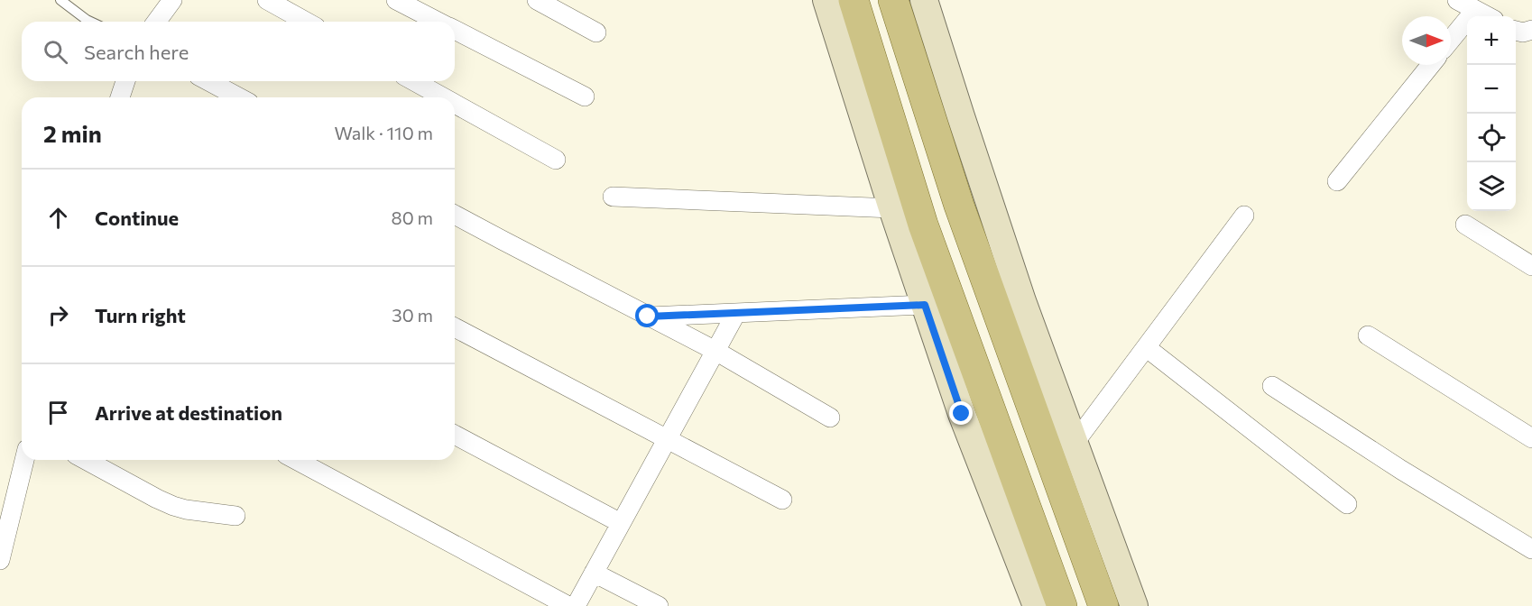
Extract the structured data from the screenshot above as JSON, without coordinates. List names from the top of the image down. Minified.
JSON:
{"north":"right","page":{"map_buttons":["+","−"],"search":"Search here","heading":["2 min","Walk · 110 m"],"list":[["Continue","80 m"],["Turn right","30 m"],"Arrive at destination"]}}
